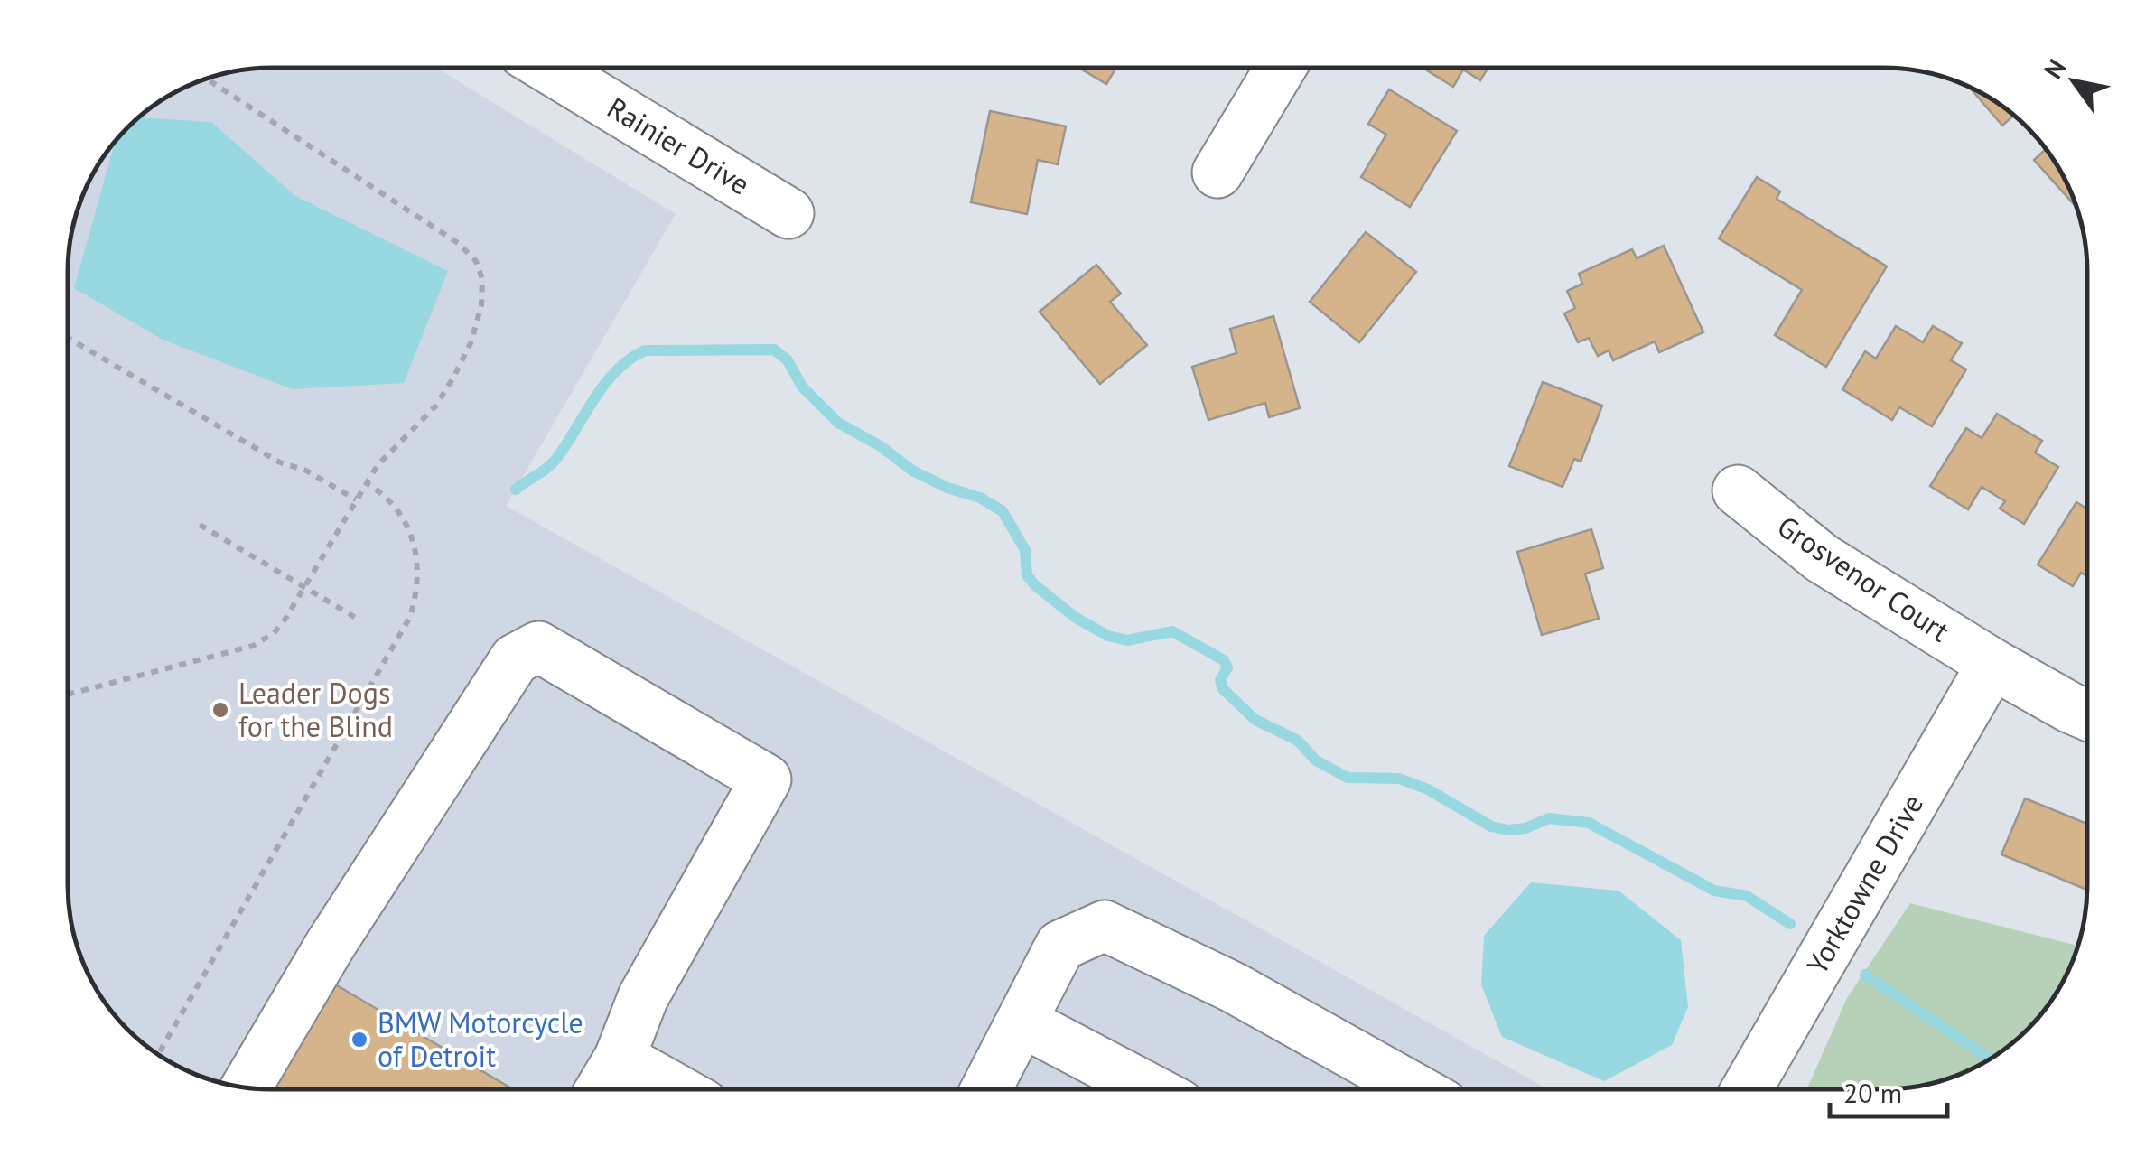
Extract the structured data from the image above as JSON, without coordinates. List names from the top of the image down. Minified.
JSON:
{"streets":{"street":["Rainier Drive","Grosvenor Court","Yorktowne Drive"]},"crossings":[["Grosvenor Court","Yorktowne Drive"]],"places":["Leader Dogs for the Blind","BMW Motorcycle of Detroit"],"scale_bar":"20 m","north":"top left"}
